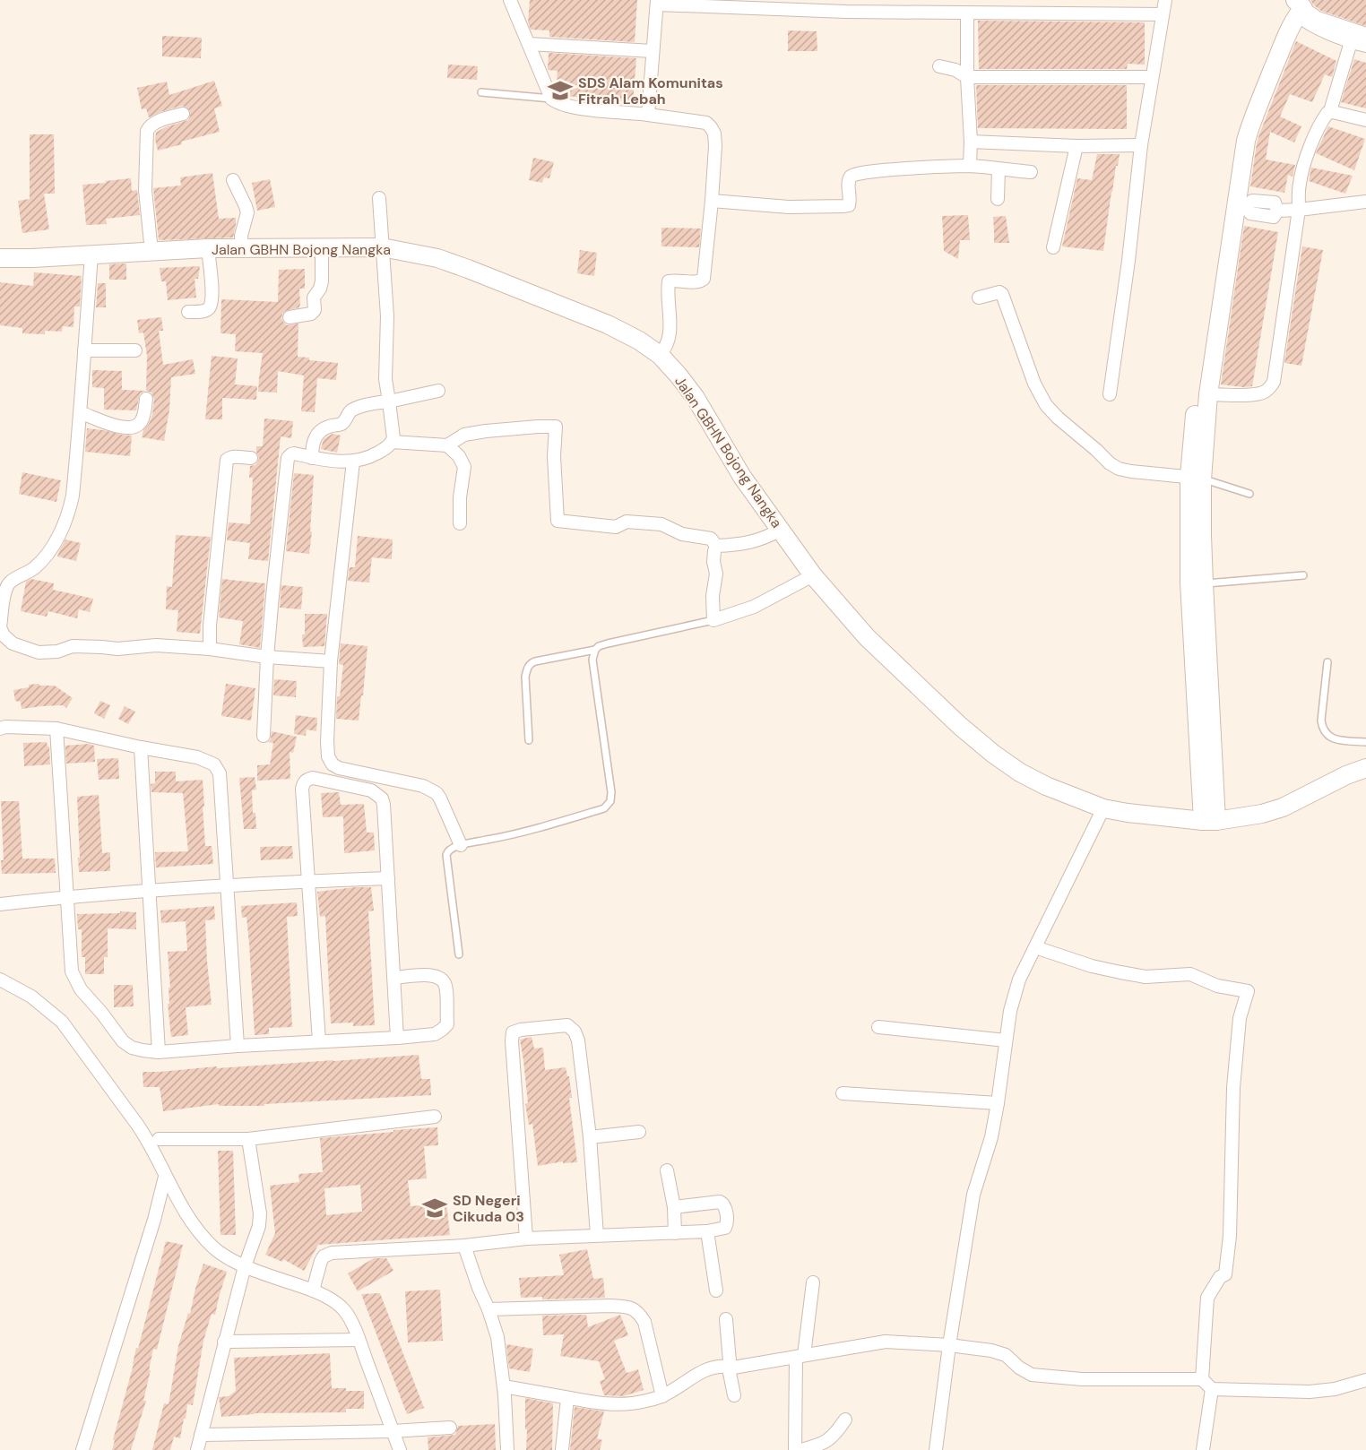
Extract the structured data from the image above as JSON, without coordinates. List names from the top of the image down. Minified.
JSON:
{"streets":{"street":["Jalan GBHN Bojong Nangka"]},"places":{"school or university":["SDS Alam Komunitas Fitrah Lebah","SD Negeri Cikuda 03"]}}
